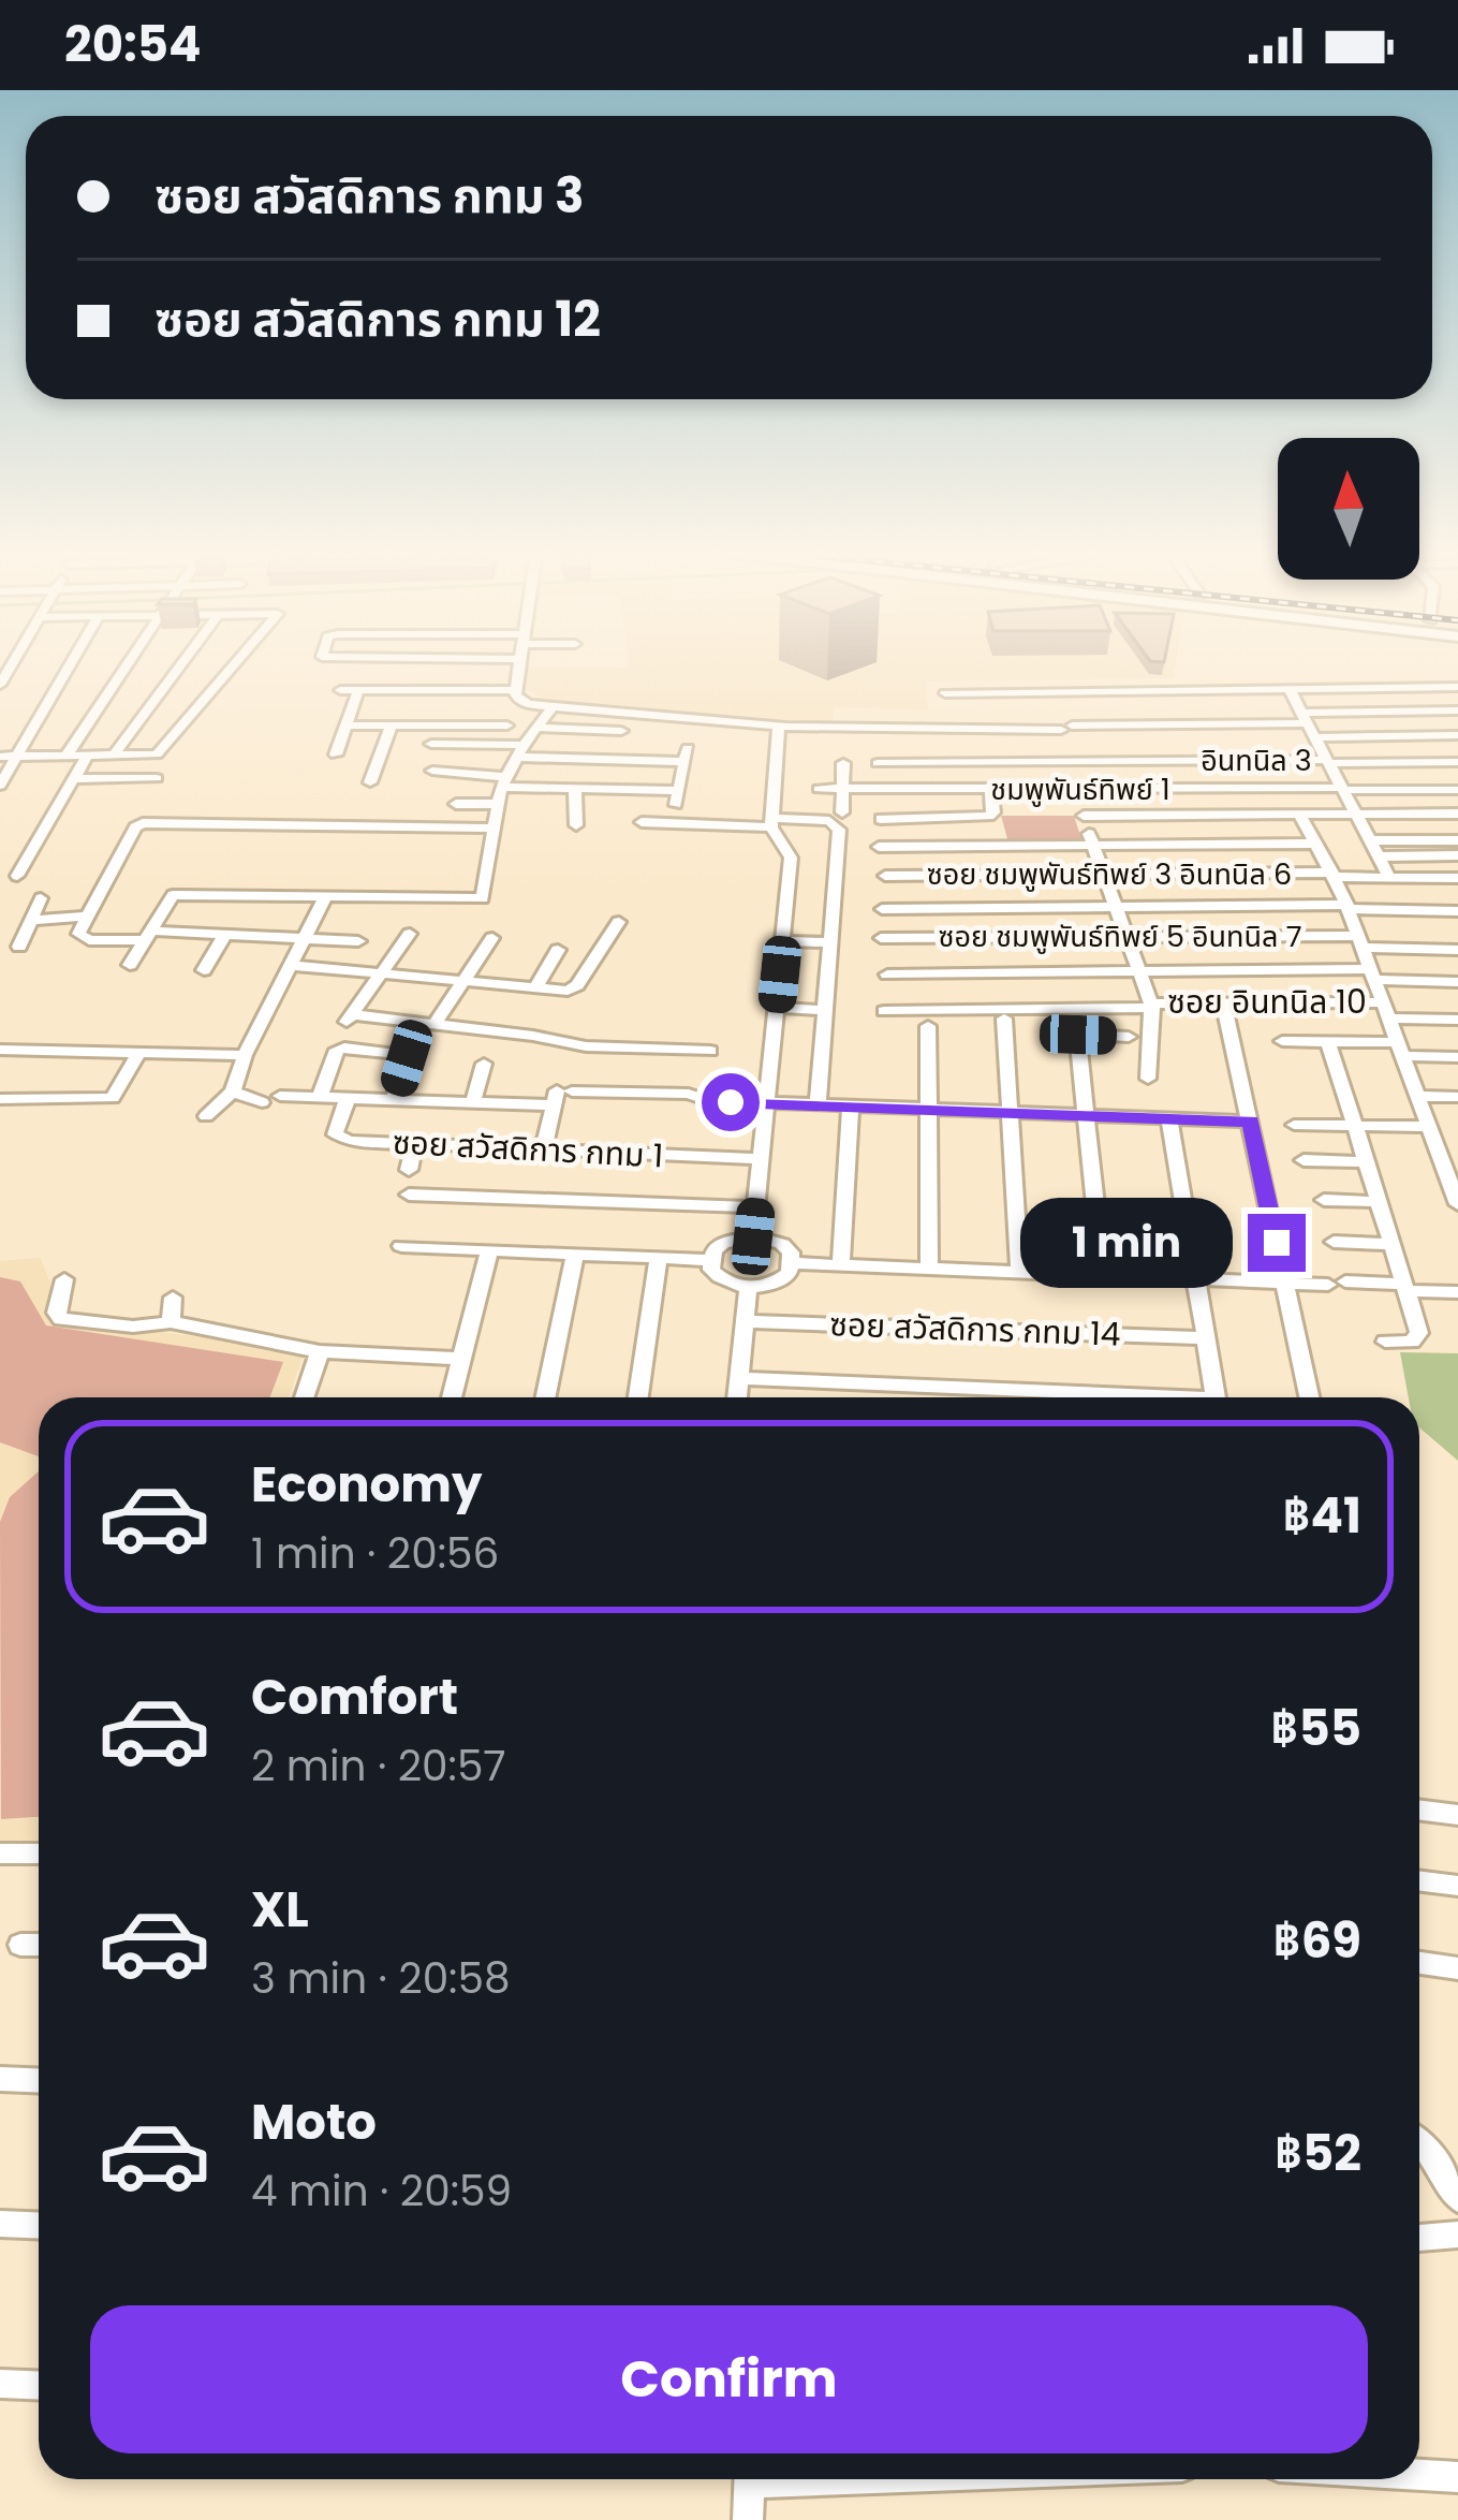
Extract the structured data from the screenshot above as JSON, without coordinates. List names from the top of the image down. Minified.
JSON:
{"streets":{"street":["อินทนิล 3","ชมพูพันธ์ทิพย์ 1","ซอย ชมพูพันธ์ทิพย์ 3 อินทนิล 6","ซอย ชมพูพันธ์ทิพย์ 5 อินทนิล 7","ซอย อินทนิล 10","ซอย สวัสดิการ กทม 1","ซอย สวัสดิการ กทม 14"]},"north":"top","page":{"status":"20:54","banner":["ซอย สวัสดิการ กทม 3","ซอย สวัสดิการ กทม 12"],"bubble":"1 min","list":[{"name":"Economy","note":"1 min · 20:56","value":"฿41"},{"name":"Comfort","note":"2 min · 20:57","value":"฿55"},{"name":"XL","note":"3 min · 20:58","value":"฿69"},{"name":"Moto","note":"4 min · 20:59","value":"฿52"}],"buttons":"Confirm"}}
